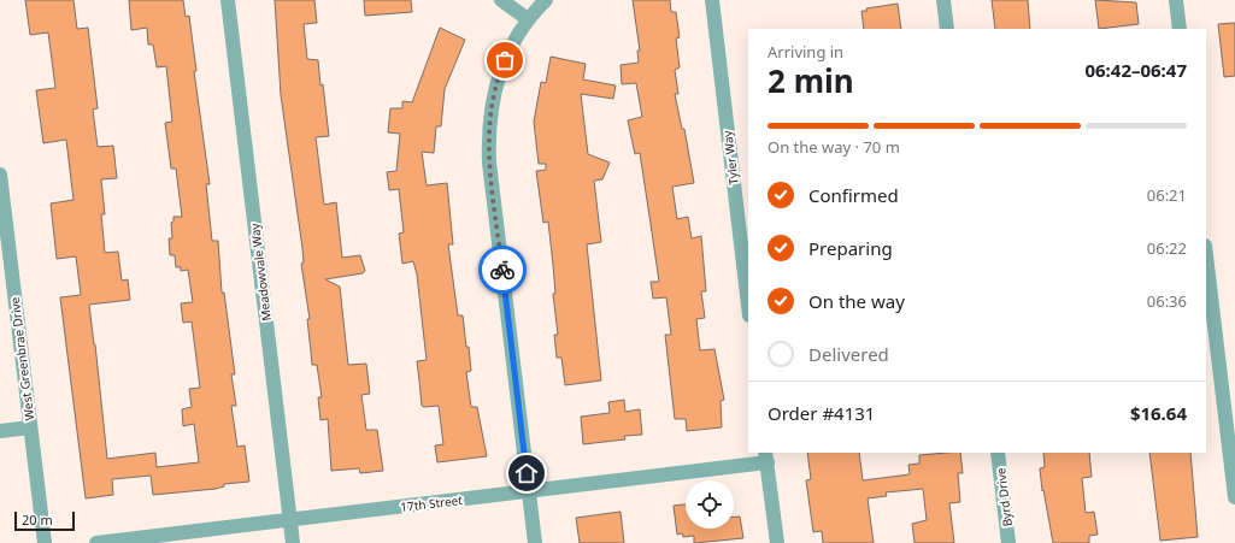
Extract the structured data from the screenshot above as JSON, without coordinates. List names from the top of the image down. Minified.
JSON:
{"streets":{"street":["Tyler Way","Meadowvale Way","West Greenbrae Drive","Byrd Drive","17th Street"]},"crossings":[["Meadowvale Way","17th Street"]],"scale_bar":"20 m","page":{"heading":["2 min","Arriving in","06:42–06:47"],"panel":["Order #4131","$16.64"],"bar":"On the way · 70 m","list":[["Confirmed","06:21"],["Preparing","06:22"],["On the way","06:36"],"Delivered"],"scale":"20 m"}}
